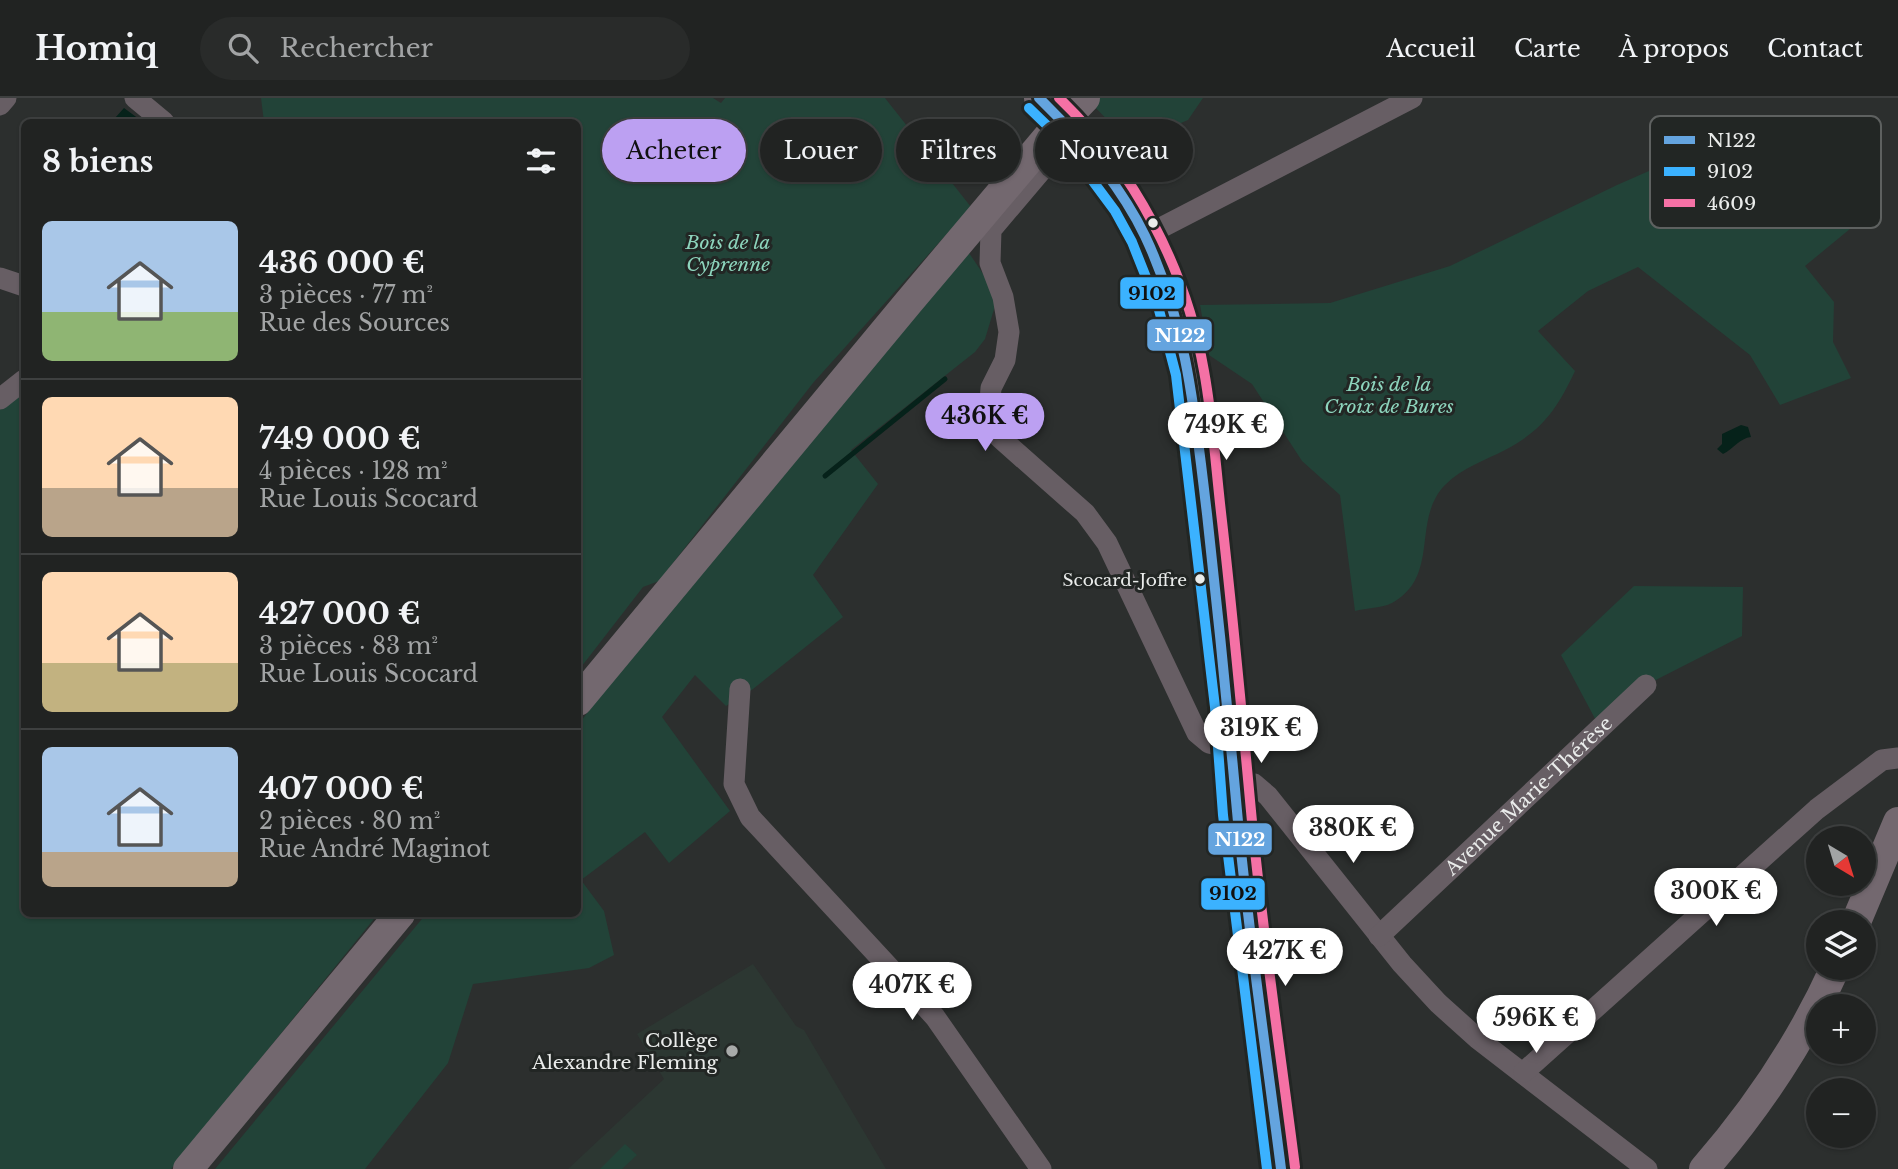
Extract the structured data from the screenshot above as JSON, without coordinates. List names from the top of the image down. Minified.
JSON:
{"streets":{"street":["Avenue Marie-Thérèse"]},"parks":["Bois de la Cyprenne","Bois de la Croix de Bures"],"places":["Scocard-Joffre","Collège Alexandre Fleming"],"lines":["transit line N122","transit line 4609","transit line 9102"],"legend":["N122","9102","4609"],"north":"bottom right","page":{"header":"Homiq","search":"Rechercher","nav":["Accueil","Carte","À propos","Contact"],"chip":["Acheter","Louer","Filtres","Nouveau"],"heading":"8 biens","list":[{"name":"436 000 €","note":"3 pièces · 77 m² · Rue des Sources"},{"name":"749 000 €","note":"4 pièces · 128 m² · Rue Louis Scocard"},{"name":"427 000 €","note":"3 pièces · 83 m² · Rue Louis Scocard"},{"name":"407 000 €","note":"2 pièces · 80 m² · Rue André Maginot"}],"price":["436K €","749K €","319K €","380K €","300K €","427K €","407K €","596K €"],"map_buttons":["+","−"]}}
